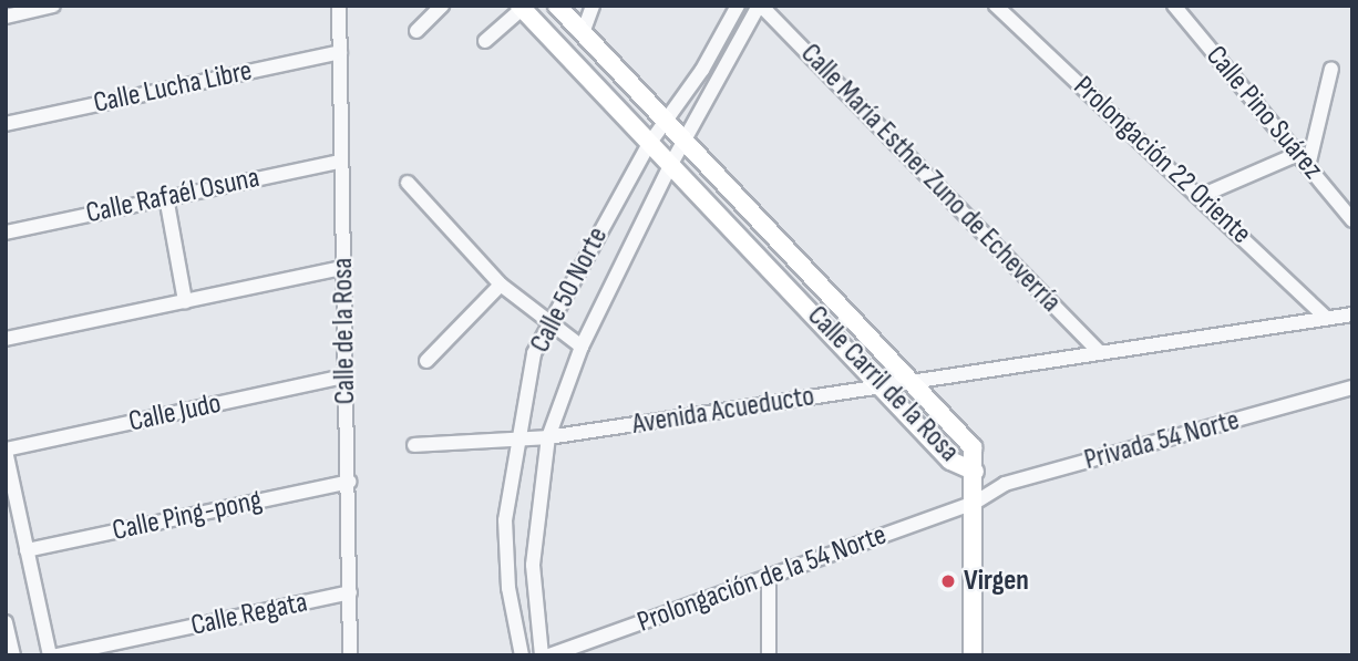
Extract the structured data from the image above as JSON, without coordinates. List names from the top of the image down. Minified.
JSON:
{"streets":{"main road":["Calle Carril de la Rosa"],"street":["Calle Lucha Libre","Calle Pino Suárez","Prolongación 22 Oriente","Calle María Esther Zuno de Echeverría","Calle Rafaél Osuna","Calle 50 Norte","Calle de la Rosa","Avenida Acueducto","Calle Judo","Privada 54 Norte","Calle Ping-pong","Prolongación de la 54 Norte","Calle Regata"]},"crossings":[["Calle Lucha Libre","Calle de la Rosa"],["Prolongación 22 Oriente","Avenida Acueducto"],["Calle María Esther Zuno de Echeverría","Calle 50 Norte"],["Calle María Esther Zuno de Echeverría","Avenida Acueducto"],["Calle Rafaél Osuna","Calle de la Rosa"],["Calle 50 Norte","Calle Carril de la Rosa"],["Calle 50 Norte","Avenida Acueducto"],["Calle de la Rosa","Calle Judo"],["Calle de la Rosa","Calle Ping-pong"],["Calle de la Rosa","Calle Regata"],["Calle Carril de la Rosa","Avenida Acueducto"],["Privada 54 Norte","Prolongación de la 54 Norte"]],"places":["Virgen"]}
